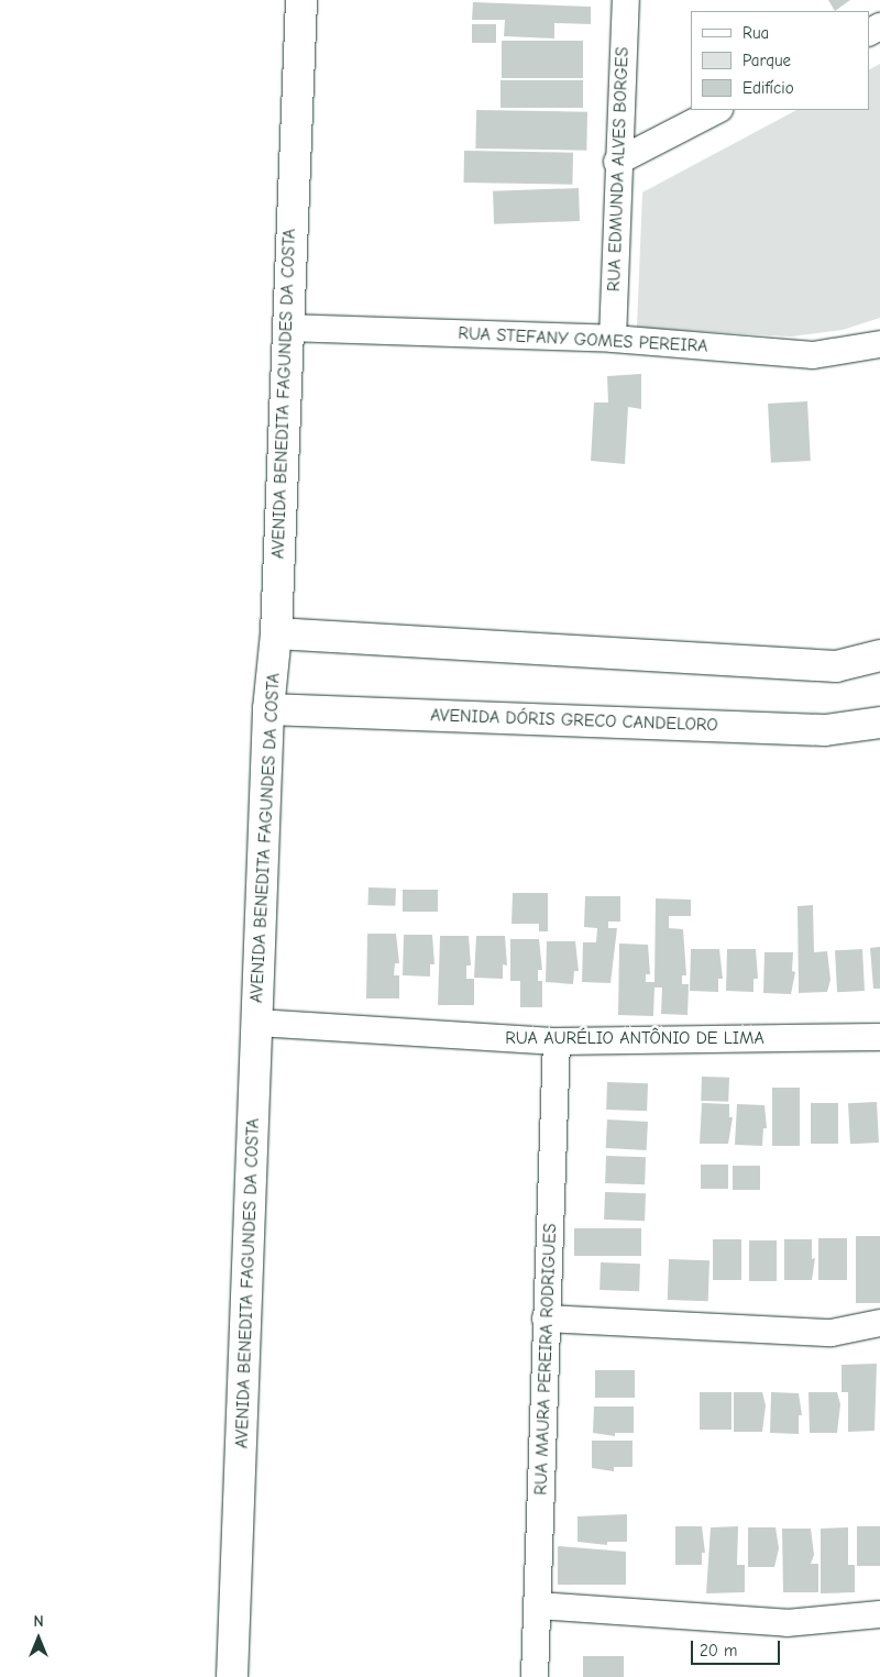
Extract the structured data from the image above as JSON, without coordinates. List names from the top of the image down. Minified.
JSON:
{"streets":{"street":["RUA EDMUNDA ALVES BORGES","RUA STEFANY GOMES PEREIRA","AVENIDA BENEDITA FAGUNDES DA COSTA","AVENIDA DÓRIS GRECO CANDELORO","RUA AURÉLIO ANTÔNIO DE LIMA","RUA MAURA PEREIRA RODRIGUES"]},"crossings":[["RUA EDMUNDA ALVES BORGES","RUA STEFANY GOMES PEREIRA"],["RUA STEFANY GOMES PEREIRA","AVENIDA BENEDITA FAGUNDES DA COSTA"],["AVENIDA BENEDITA FAGUNDES DA COSTA","AVENIDA DÓRIS GRECO CANDELORO"],["AVENIDA BENEDITA FAGUNDES DA COSTA","RUA AURÉLIO ANTÔNIO DE LIMA"],["RUA AURÉLIO ANTÔNIO DE LIMA","RUA MAURA PEREIRA RODRIGUES"]],"legend":["Rua","Parque","Edifício"],"scale_bar":"20 m","north":"top"}
